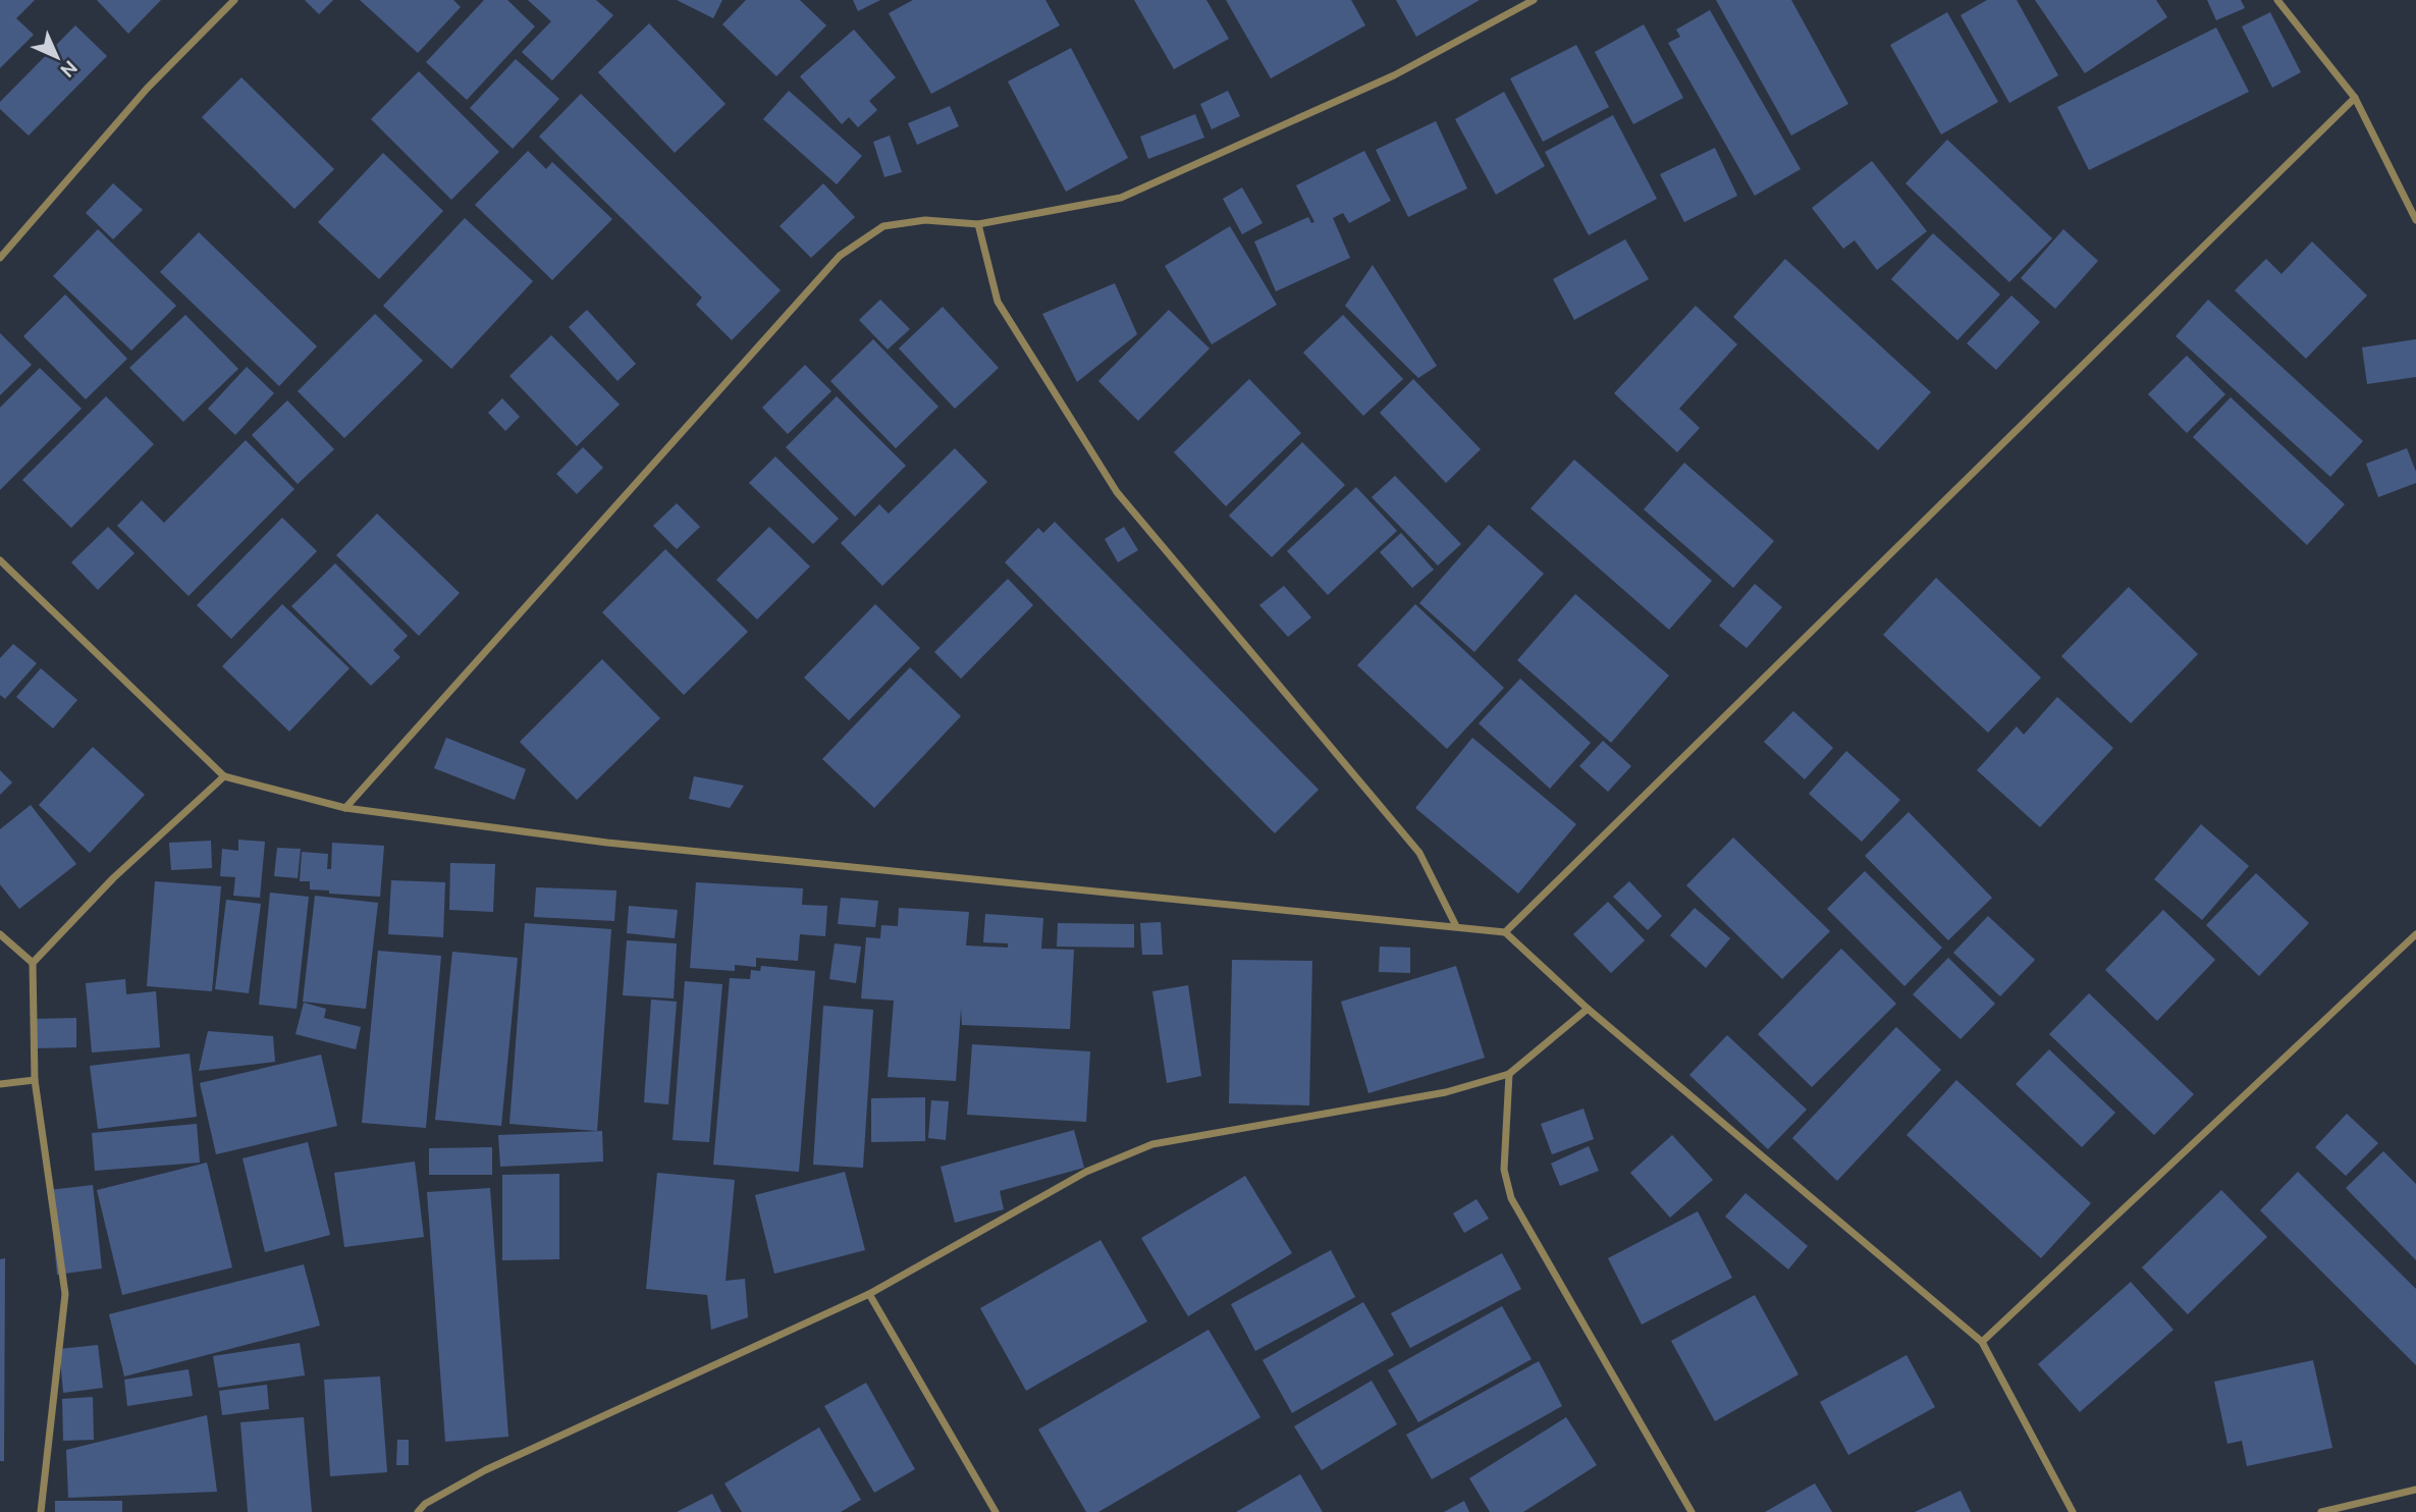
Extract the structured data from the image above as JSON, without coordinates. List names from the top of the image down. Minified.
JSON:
{"north":"bottom right"}
